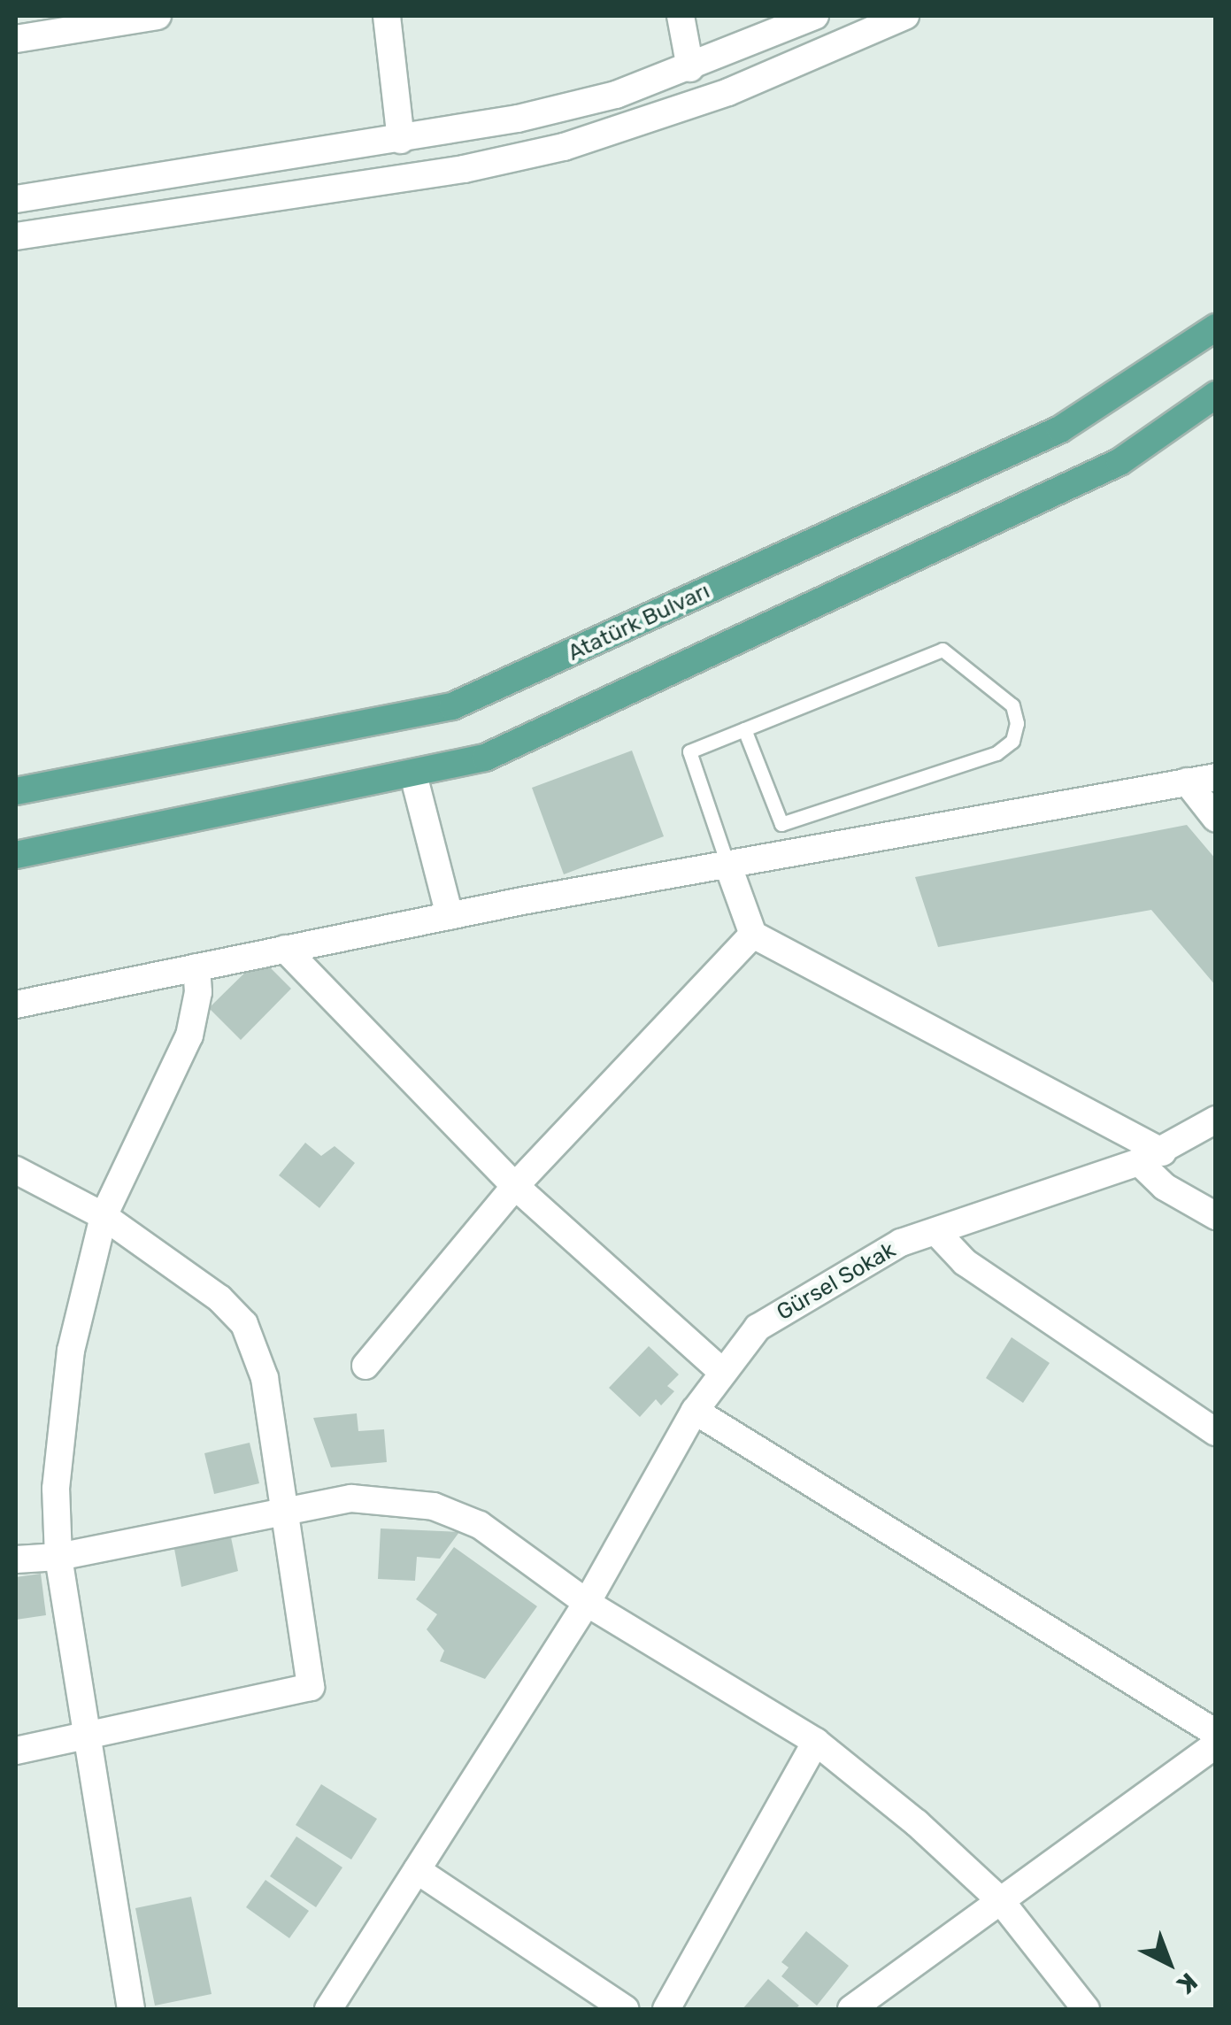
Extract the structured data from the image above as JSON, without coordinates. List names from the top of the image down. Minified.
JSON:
{"streets":{"main road":["Atatürk Bulvarı"],"street":["Gürsel Sokak"]},"north":"bottom right"}
